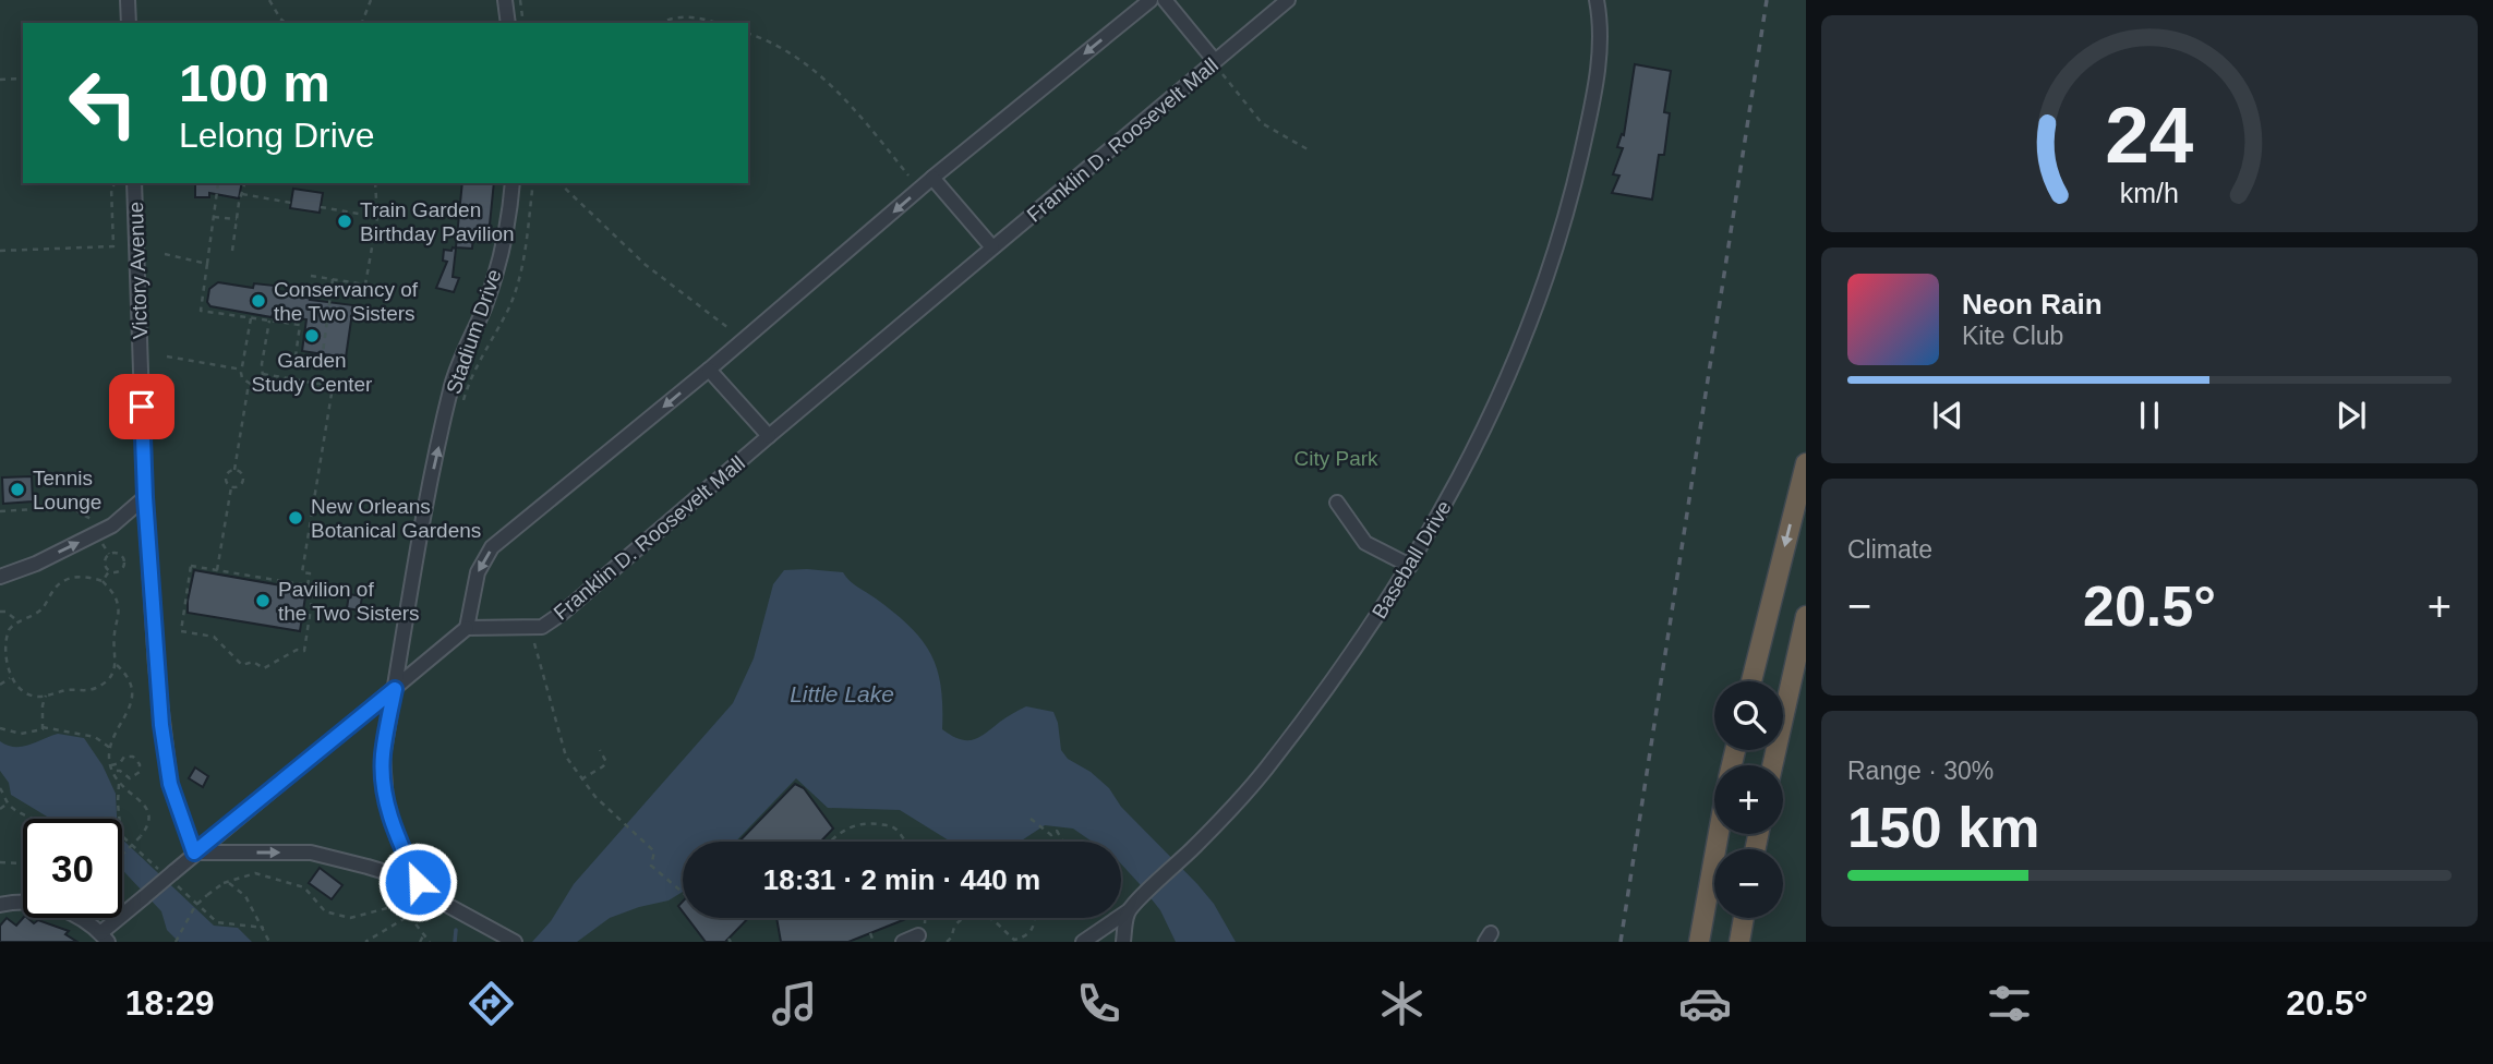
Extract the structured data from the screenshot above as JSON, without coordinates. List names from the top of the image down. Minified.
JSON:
{"streets":{"street":["Franklin D. Roosevelt Mall","Victory Avenue","Stadium Drive","Baseball Drive"]},"one_way":["Stadium Drive"],"water":["Little Lake"],"parks":["City Park"],"places":["Train Garden Birthday Pavilion","Conservancy of the Two Sisters","Garden Study Center","Tennis Lounge","New Orleans Botanical Gardens","Pavilion of the Two Sisters"],"page":{"turn":["100 m","Lelong Drive"],"song":["Neon Rain","Kite Club"],"tile":["Climate",["Range · 30%","150 km"]],"heat":["−","20.5°","+"],"map_buttons":["+","−"],"limit":"30","trip":"18:31 · 2 min · 440 m","tabs":["18:29","20.5°"],"gauge":["24","km/h"]}}
